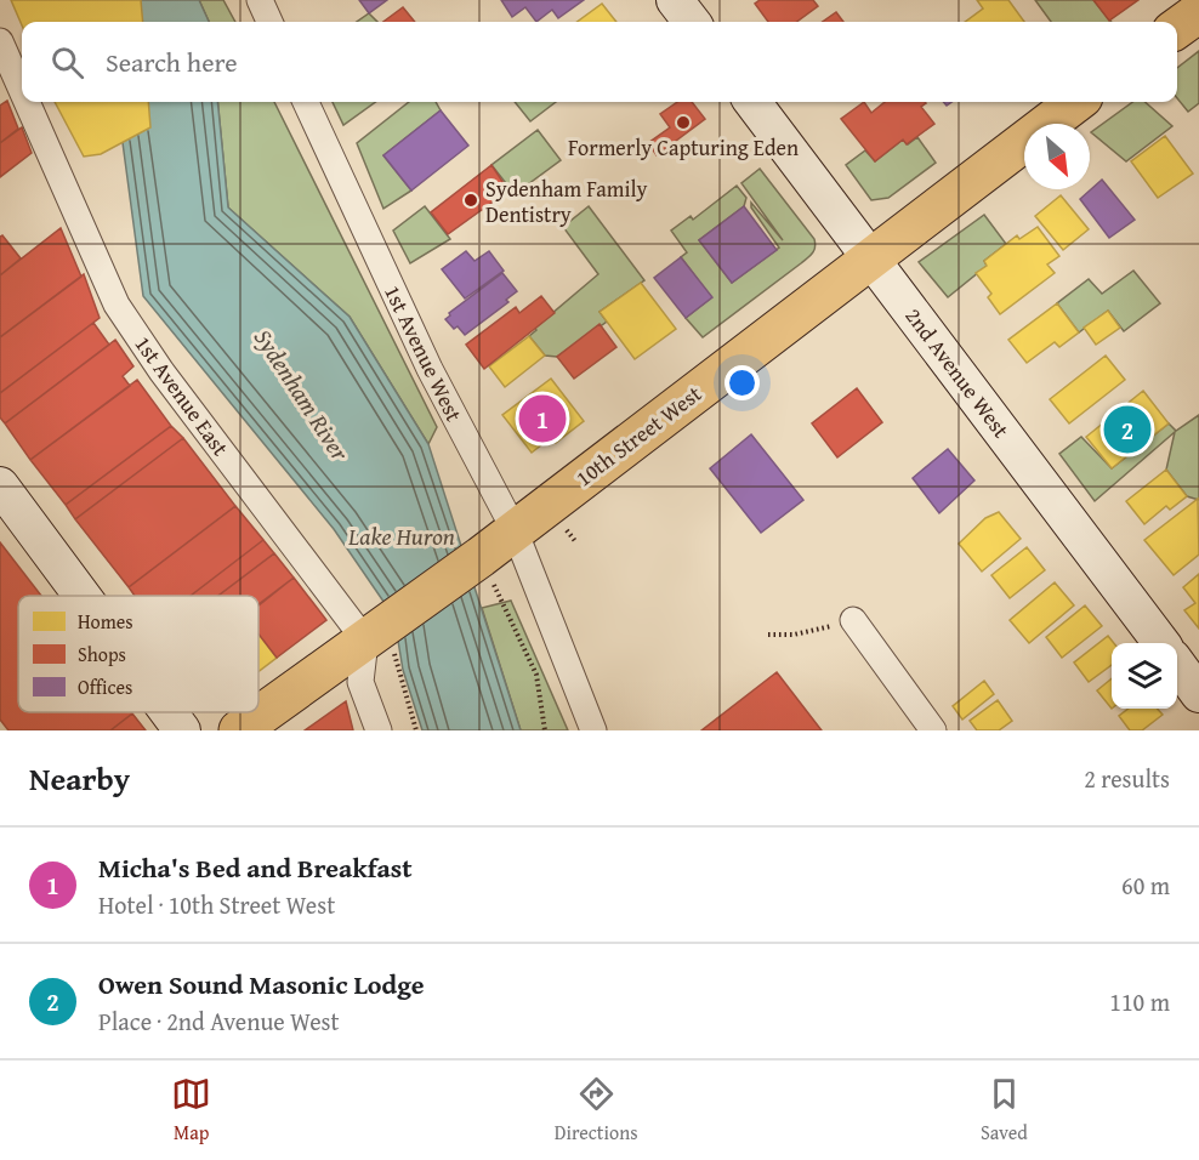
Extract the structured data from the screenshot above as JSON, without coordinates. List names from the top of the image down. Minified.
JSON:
{"streets":{"main road":["10th Street West"],"street":["1st Avenue West","2nd Avenue West","1st Avenue East"]},"crossings":[["1st Avenue West","10th Street West"],["2nd Avenue West","10th Street West"],["1st Avenue East","10th Street West"]],"water":["Sydenham River","Lake Huron"],"places":["Formerly Capturing Eden","Sydenham Family Dentistry"],"legend":["Homes","Shops","Offices"],"north":"bottom right","page":{"search":"Search here","pins":["1","2"],"heading":["Nearby","2 results"],"list":[{"mark":"1","name":"Micha's Bed and Breakfast","note":"Hotel · 10th Street West","value":"60 m"},{"mark":"2","name":"Owen Sound Masonic Lodge","note":"Place · 2nd Avenue West","value":"110 m"}],"nav":["Map","Directions","Saved"]}}
